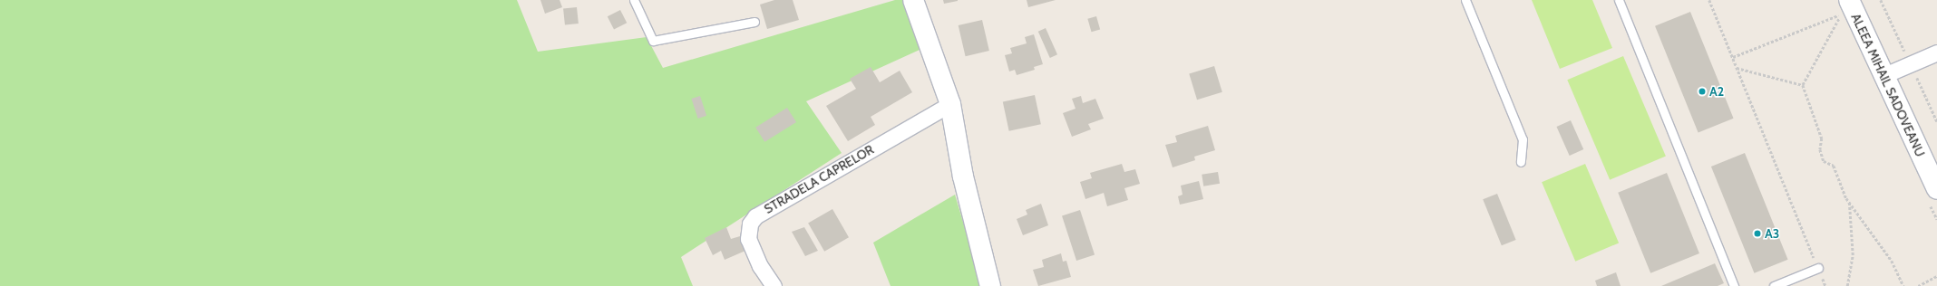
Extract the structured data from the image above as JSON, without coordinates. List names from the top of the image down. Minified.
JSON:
{"streets":{"street":["ALEEA MIHAIL SADOVEANU","STRADELA CAPRELOR"]},"places":["A2","A3"]}
